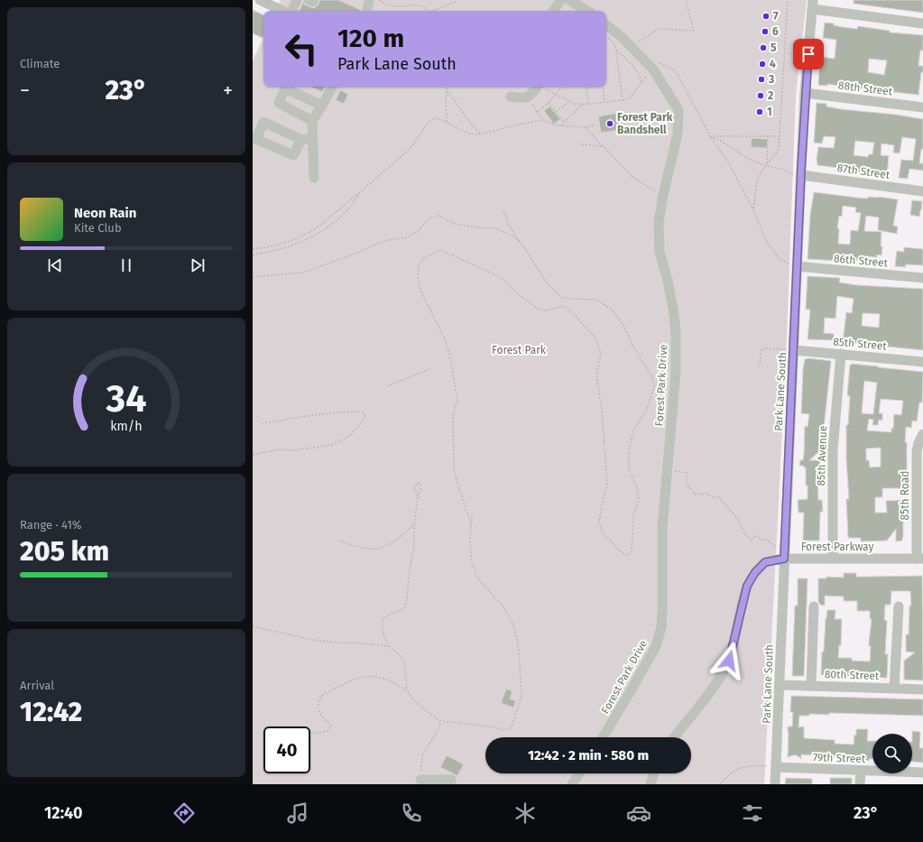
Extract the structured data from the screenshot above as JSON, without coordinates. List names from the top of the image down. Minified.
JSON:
{"streets":{"street":["88th Street","87th Street","86th Street","85th Street","Forest Park Drive","Park Lane South","85th Avenue","85th Road","Forest Parkway","80th Street","79th Street"]},"crossings":[["88th Street","Park Lane South"],["87th Street","Park Lane South"],["86th Street","Park Lane South"],["85th Street","Park Lane South"],["85th Street","85th Avenue"],["Park Lane South","Forest Parkway"],["Park Lane South","80th Street"],["Park Lane South","79th Street"],["85th Avenue","Forest Parkway"],["85th Road","Forest Parkway"]],"parks":["Forest Park"],"places":["7","6","5","4","3","2","1","Forest Park Bandshell"],"page":{"tile":["Climate",["Range · 41%","205 km"],["Arrival","12:42"]],"turn":["120 m","Park Lane South"],"heat":["−","23°","+"],"song":["Neon Rain","Kite Club"],"limit":"40","trip":"12:42 · 2 min · 580 m","tabs":["12:40","23°"],"gauge":["34","km/h"]}}
